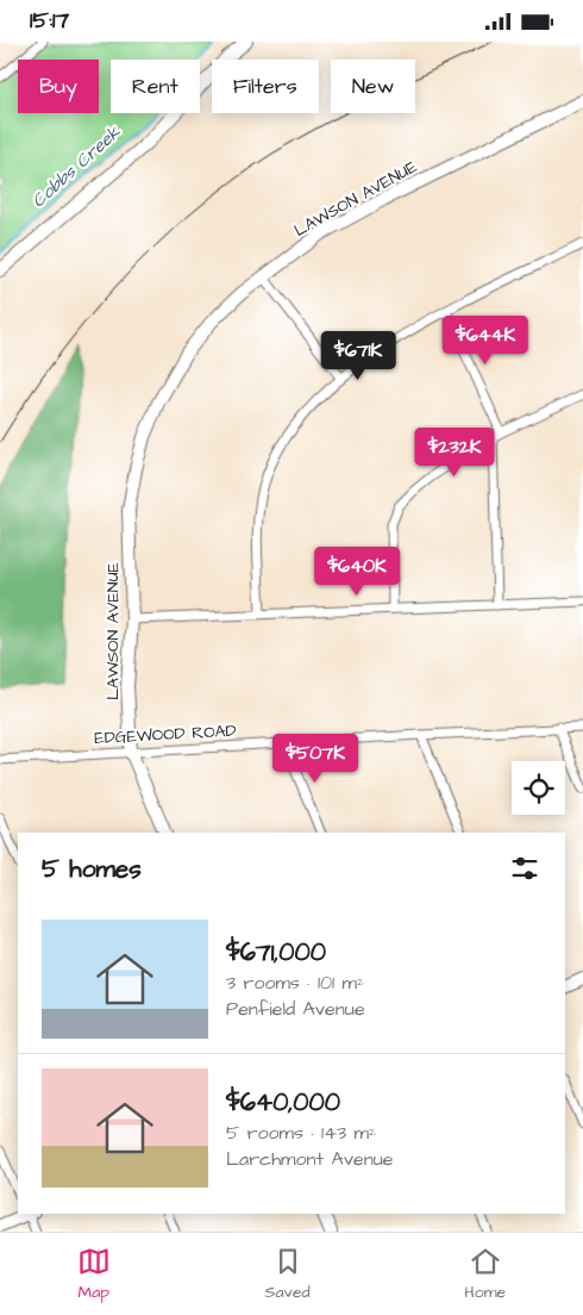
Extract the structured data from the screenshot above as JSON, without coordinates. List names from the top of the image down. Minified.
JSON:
{"streets":{"street":["LAWSON AVENUE","EDGEWOOD ROAD"]},"crossings":[["LAWSON AVENUE","EDGEWOOD ROAD"]],"water":["Cobbs Creek"],"page":{"status":"15:17","chip":["Buy","Rent","Filters","New"],"price":["$644K","$671K","$232K","$640K","$507K"],"heading":"5 homes","list":[{"name":"$671,000","note":"3 rooms · 101 m² · Penfield Avenue"},{"name":"$640,000","note":"5 rooms · 143 m² · Larchmont Avenue"}],"tabs":["Map","Saved","Home"]}}
